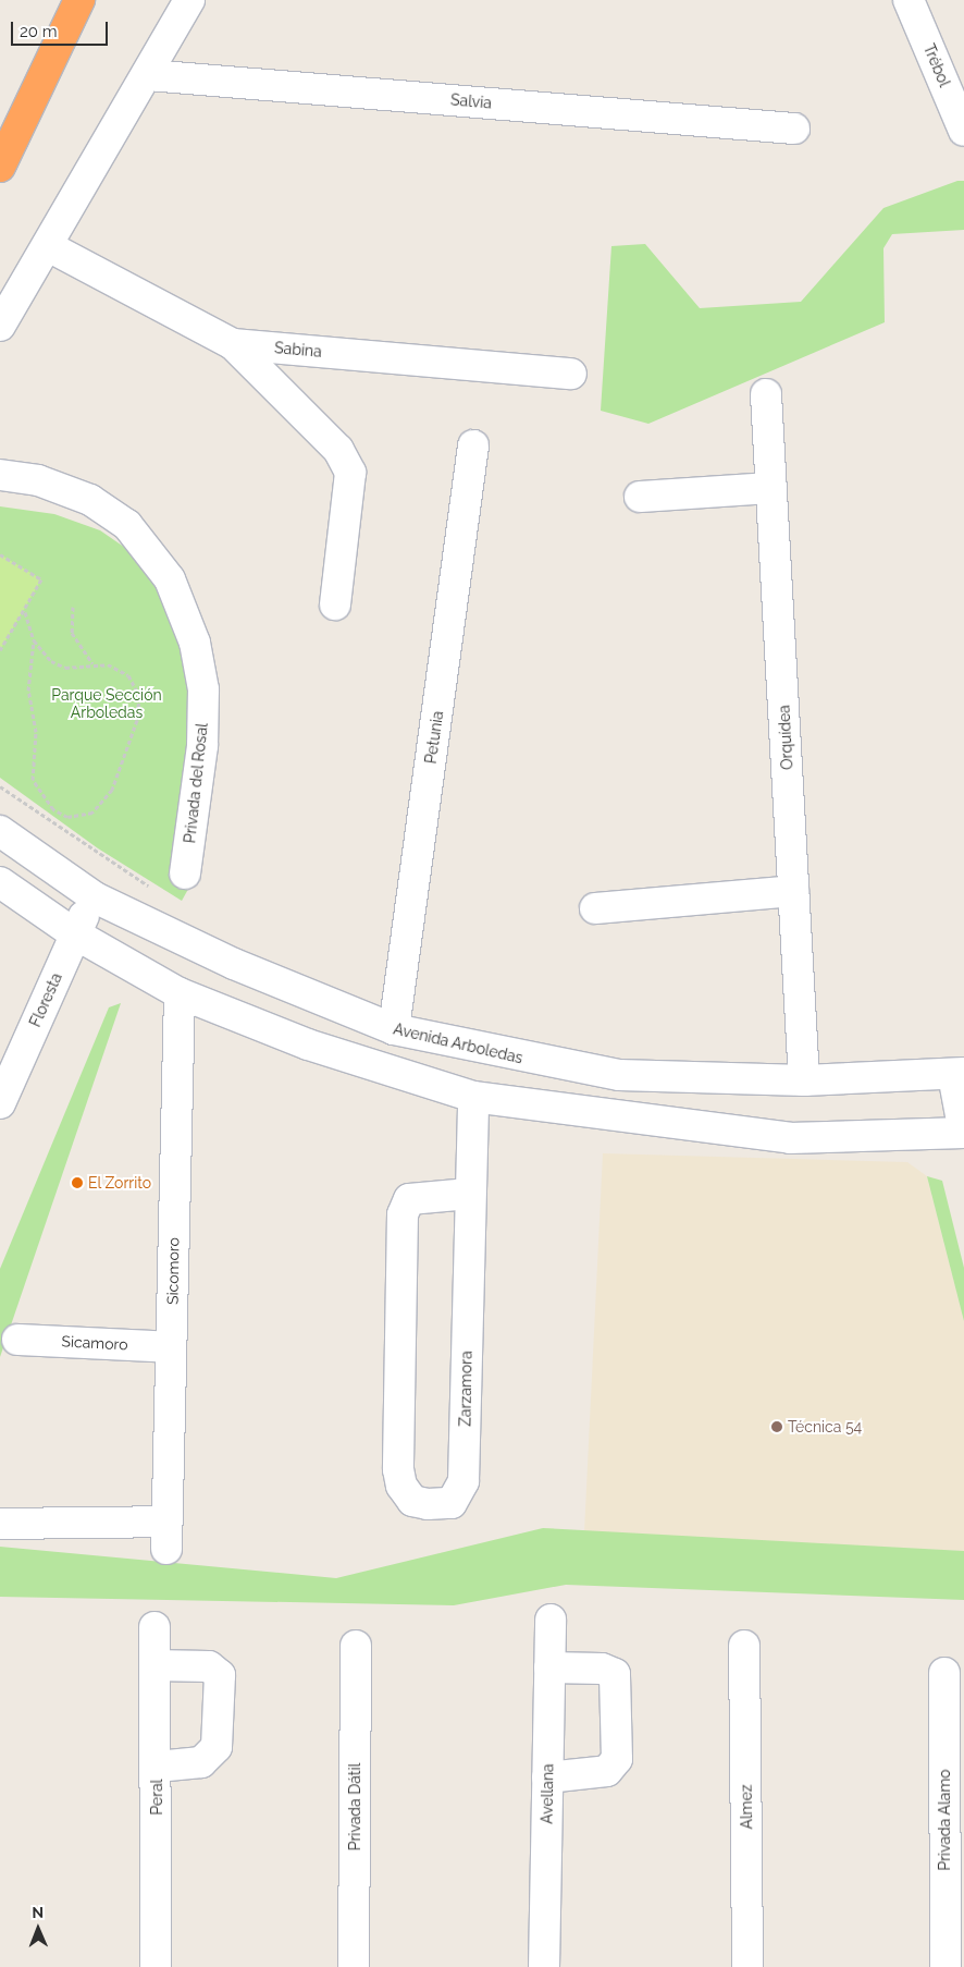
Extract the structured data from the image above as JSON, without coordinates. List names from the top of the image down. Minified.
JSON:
{"streets":{"street":["Trébol","Salvia","Sabina","Petunia","Orquídea","Privada del Rosal","Floresta","Avenida Arboledas","Sicomoro","Sicamoro","Zarzamora","Avellana","Peral","Privada Dátil","Almez","Privada Alamo"]},"crossings":[["Petunia","Avenida Arboledas"],["Orquídea","Avenida Arboledas"],["Floresta","Avenida Arboledas"],["Sicomoro","Sicamoro"]],"parks":["Parque Sección Arboledas"],"places":["El Zorrito","Técnica 54"],"scale_bar":"20 m","north":"top"}
